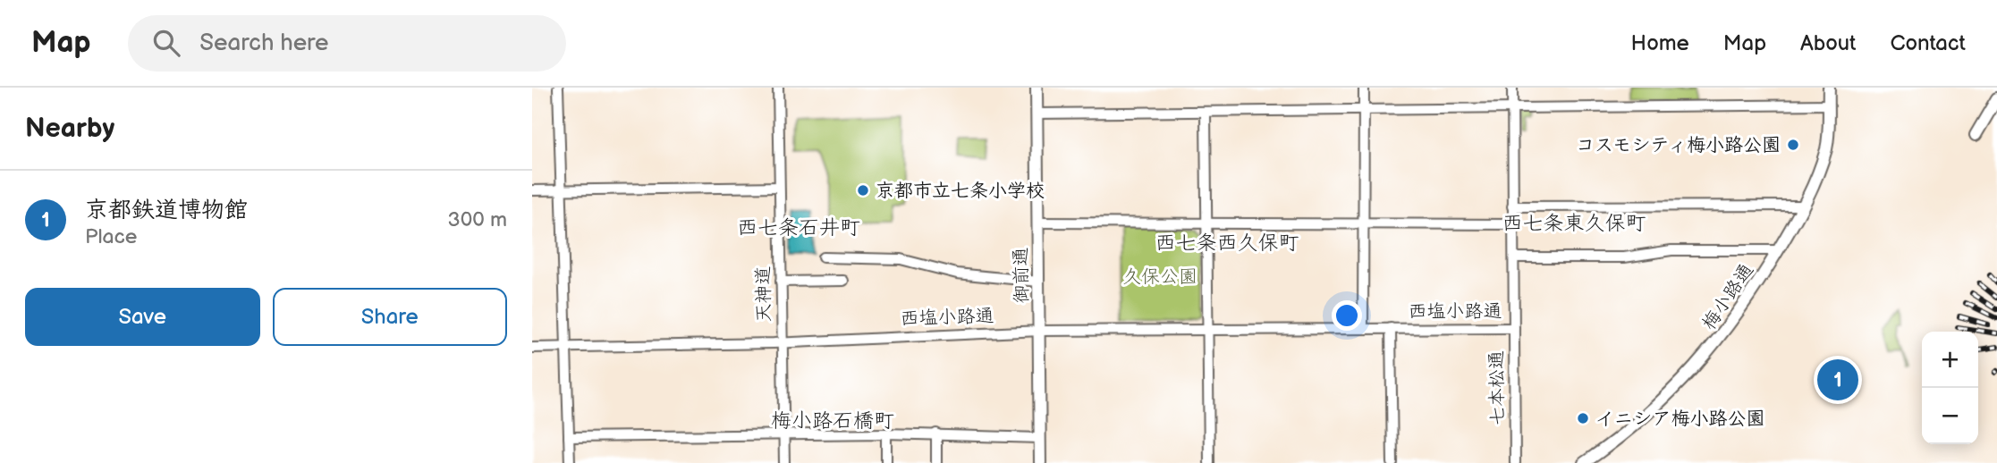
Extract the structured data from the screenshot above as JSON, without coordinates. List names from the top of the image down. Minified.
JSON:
{"streets":{"street":["御前通","天神道","梅小路通","西塩小路通","七本松通"]},"crossings":[["御前通","西塩小路通"],["天神道","西塩小路通"],["西塩小路通","七本松通"]],"districts":["西七条東久保町","西七条石井町","西七条西久保町","梅小路石橋町"],"parks":["久保公園"],"places":["コスモシティ梅小路公園","京都市立七条小学校","イニシア梅小路公園"],"page":{"header":"Map","search":"Search here","nav":["Home","Map","About","Contact"],"heading":"Nearby","list":[{"mark":"1","name":"京都鉄道博物館","note":"Place","value":"300 m"}],"buttons":["Save","Share"],"map_buttons":["+","−"],"pins":"1"}}
